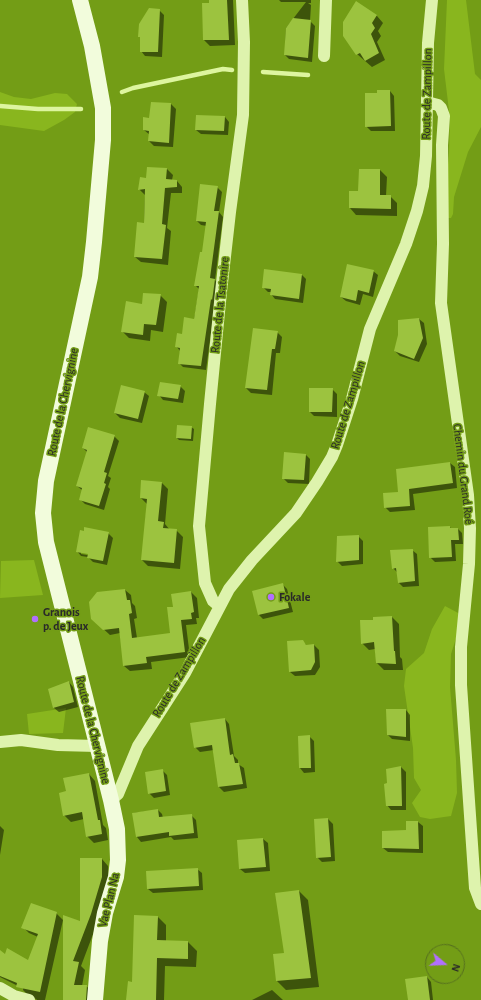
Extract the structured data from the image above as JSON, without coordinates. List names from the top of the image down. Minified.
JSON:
{"streets":{"street":["Route de Zampillon","Route de la Tsatonire","Route de la Chervignine","Chemin du Grand Roé","Vae Plan Na"]},"crossings":[["Route de Zampillon","Route de la Tsatonire"],["Route de Zampillon","Route de la Chervignine"],["Route de Zampillon","Chemin du Grand Roé"],["Route de Zampillon","Vae Plan Na"],["Route de la Chervignine","Vae Plan Na"]],"places":["Fokale","Granois p. de Jeux"],"north":"right"}
